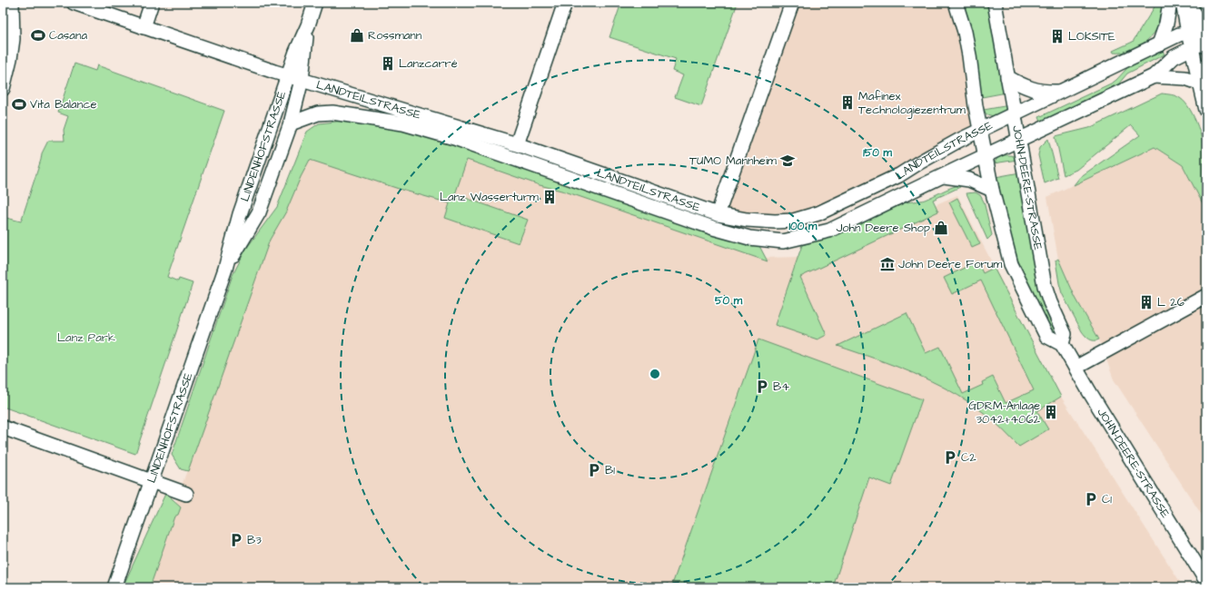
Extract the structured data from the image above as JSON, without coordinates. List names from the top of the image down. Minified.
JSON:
{"streets":{"street":["LANDTEILSTRASSE","LINDENHOFSTRASSE","JOHN-DEERE-STRASSE"]},"crossings":[["LANDTEILSTRASSE","LINDENHOFSTRASSE"],["LANDTEILSTRASSE","JOHN-DEERE-STRASSE"]],"parks":["Lanz Park"],"places":{"sports":["Casana","Vita Balance"],"shop":["Rossmann","John Deere Shop"],"building":["LOKSITE","Lanzcarré","Mafinex Technologiezentrum","Lanz Wasserturm","L 26","GDRM-Anlage 3042+4062"],"school or university":["TUMO Mannheim"],"museum":["John Deere Forum"],"parking":["B4","C2","B1","C1","B3"]},"rings":["150 m","100 m","50 m"]}
